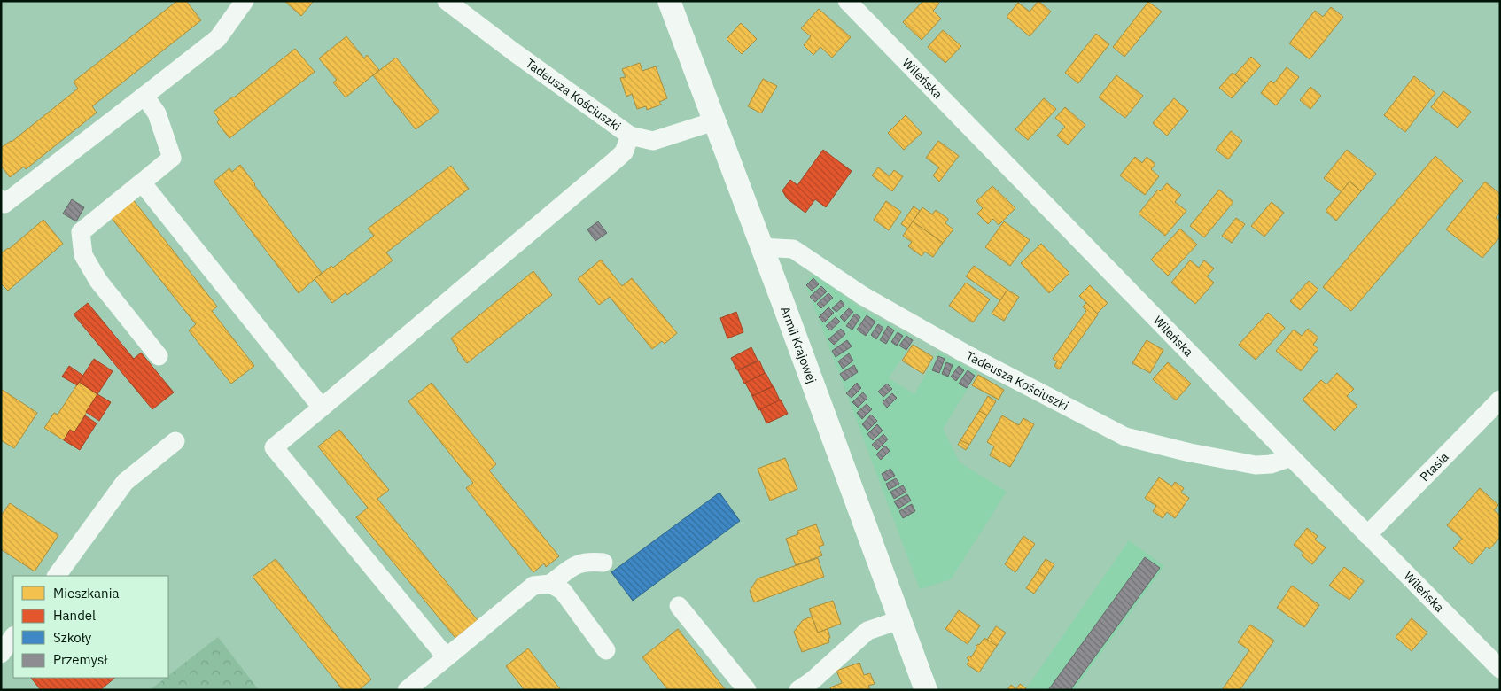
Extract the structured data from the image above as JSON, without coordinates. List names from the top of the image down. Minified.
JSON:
{"streets":{"main road":["Armii Krajowej"],"street":["Wileńska","Tadeusza Kościuszki","Ptasia"]},"crossings":[["Wileńska","Tadeusza Kościuszki"],["Wileńska","Ptasia"],["Tadeusza Kościuszki","Armii Krajowej"]],"legend":["Mieszkania","Handel","Szkoły","Przemysł"]}
